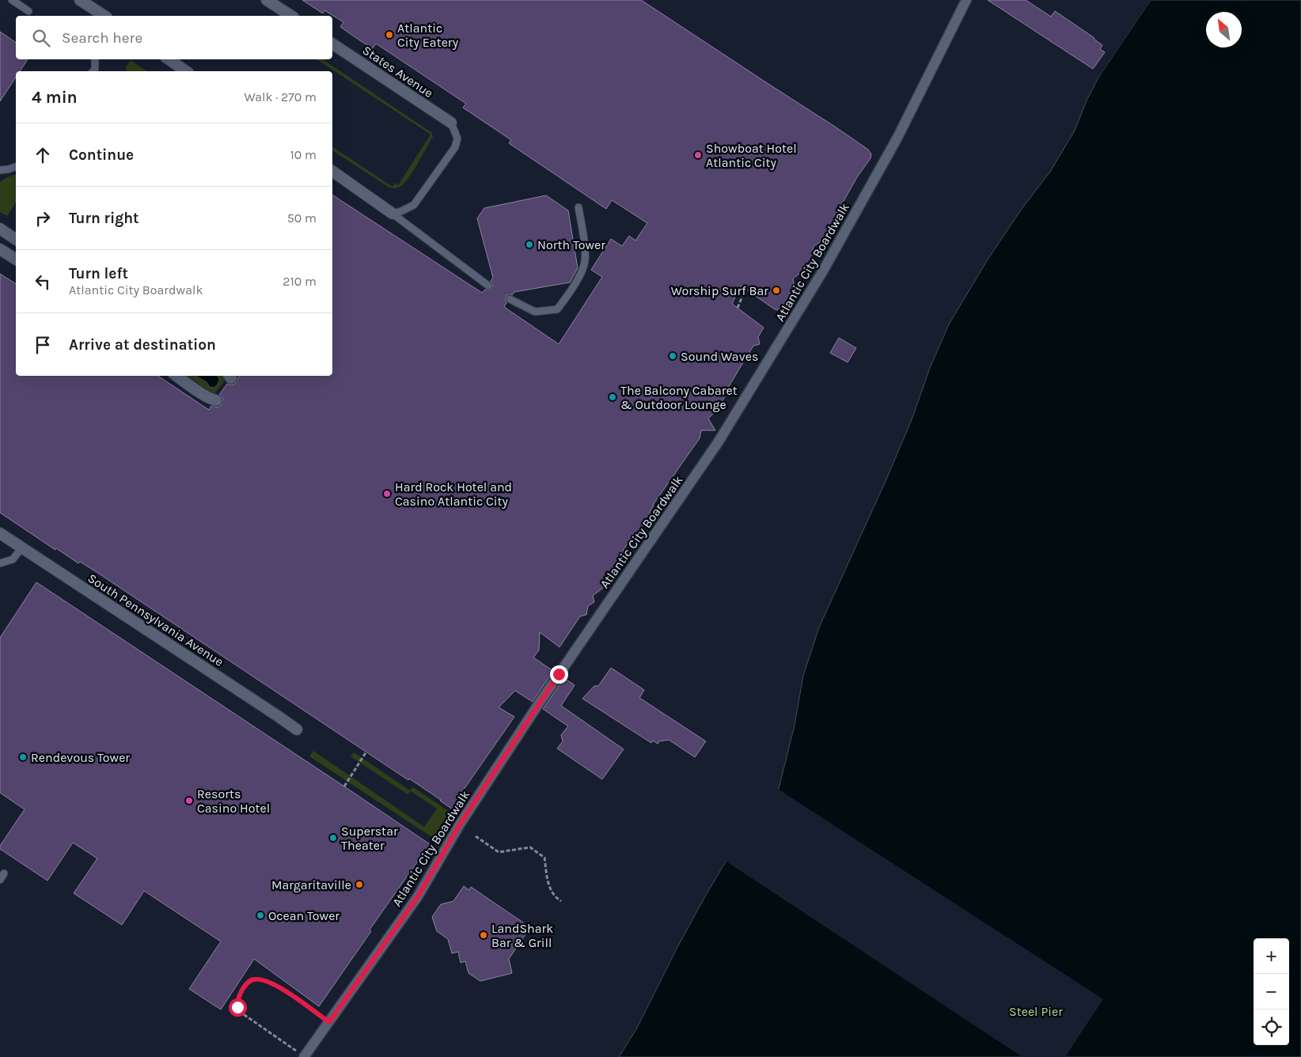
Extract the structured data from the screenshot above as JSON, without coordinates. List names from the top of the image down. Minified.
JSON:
{"streets":{"street":["States Avenue","Atlantic City Boardwalk","South Pennsylvania Avenue"]},"parks":["Steel Pier"],"places":["Atlantic City Eatery","Showboat Hotel Atlantic City","North Tower","Worship Surf Bar","Sound Waves","The Balcony Cabaret & Outdoor Lounge","Hard Rock Hotel and Casino Atlantic City","Rendevous Tower","Resorts Casino Hotel","Superstar Theater","Margaritaville","Ocean Tower","LandShark Bar & Grill"],"north":"top left","page":{"search":"Search here","heading":["4 min","Walk · 270 m"],"list":[["Continue","10 m"],["Turn right","50 m"],["Turn left","Atlantic City Boardwalk","210 m"],"Arrive at destination"],"map_buttons":["+","−"]}}
